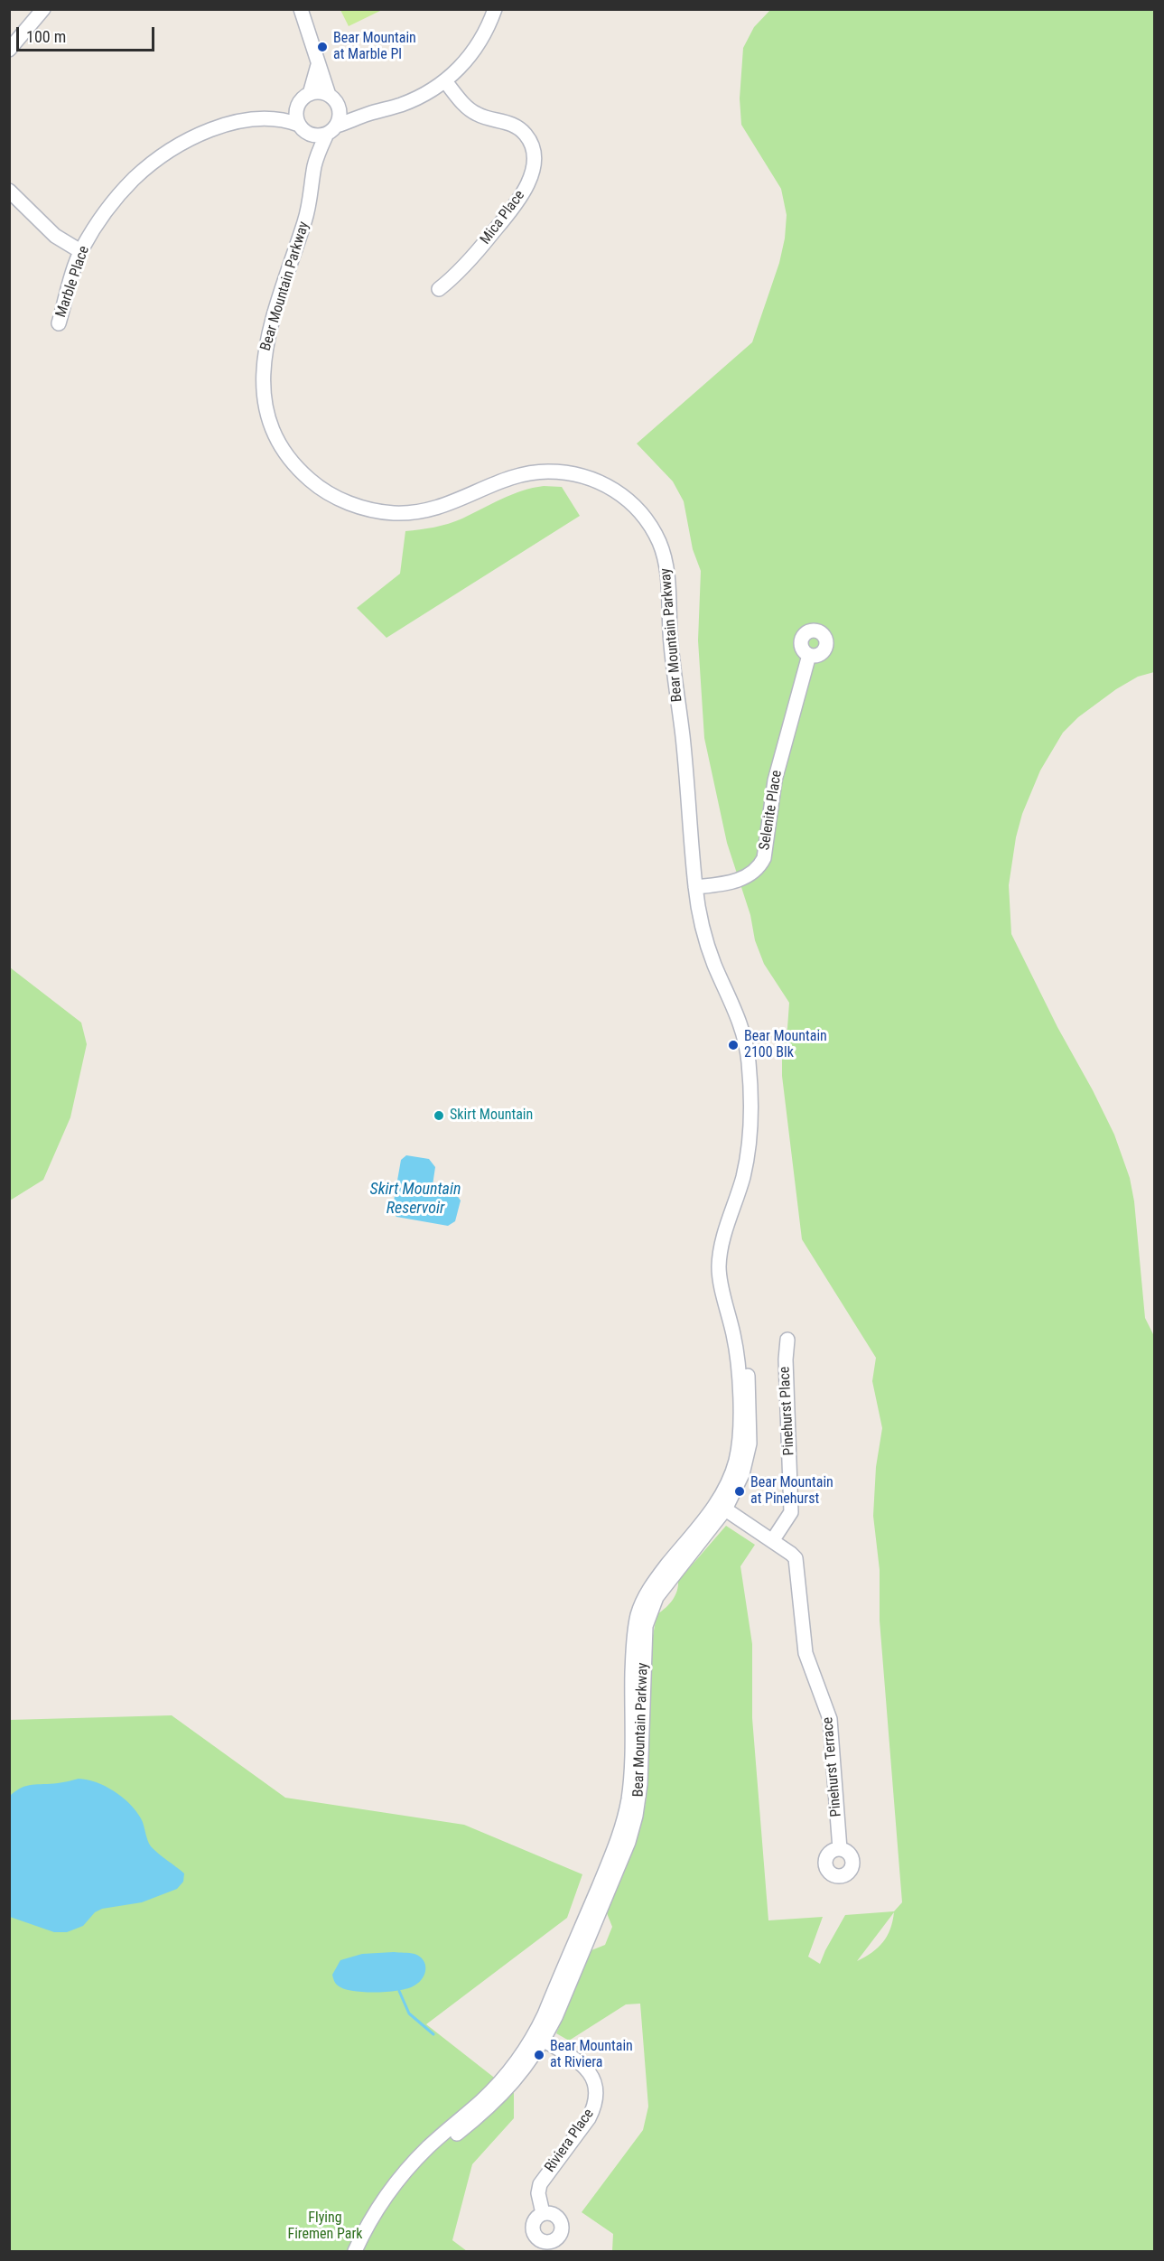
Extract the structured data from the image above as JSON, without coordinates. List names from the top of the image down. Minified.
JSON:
{"streets":{"street":["Mica Place","Marble Place","Bear Mountain Parkway","Selenite Place","Pinehurst Place","Pinehurst Terrace","Riviera Place"]},"crossings":[["Marble Place","Bear Mountain Parkway"],["Bear Mountain Parkway","Selenite Place"],["Bear Mountain Parkway","Pinehurst Terrace"],["Bear Mountain Parkway","Riviera Place"],["Pinehurst Place","Pinehurst Terrace"]],"water":["Skirt Mountain Reservoir"],"parks":["Flying Firemen Park"],"places":["Bear Mountain at Marble Pl","Bear Mountain 2100 Blk","Skirt Mountain","Bear Mountain at Pinehurst","Bear Mountain at Riviera"],"scale_bar":"100 m"}
